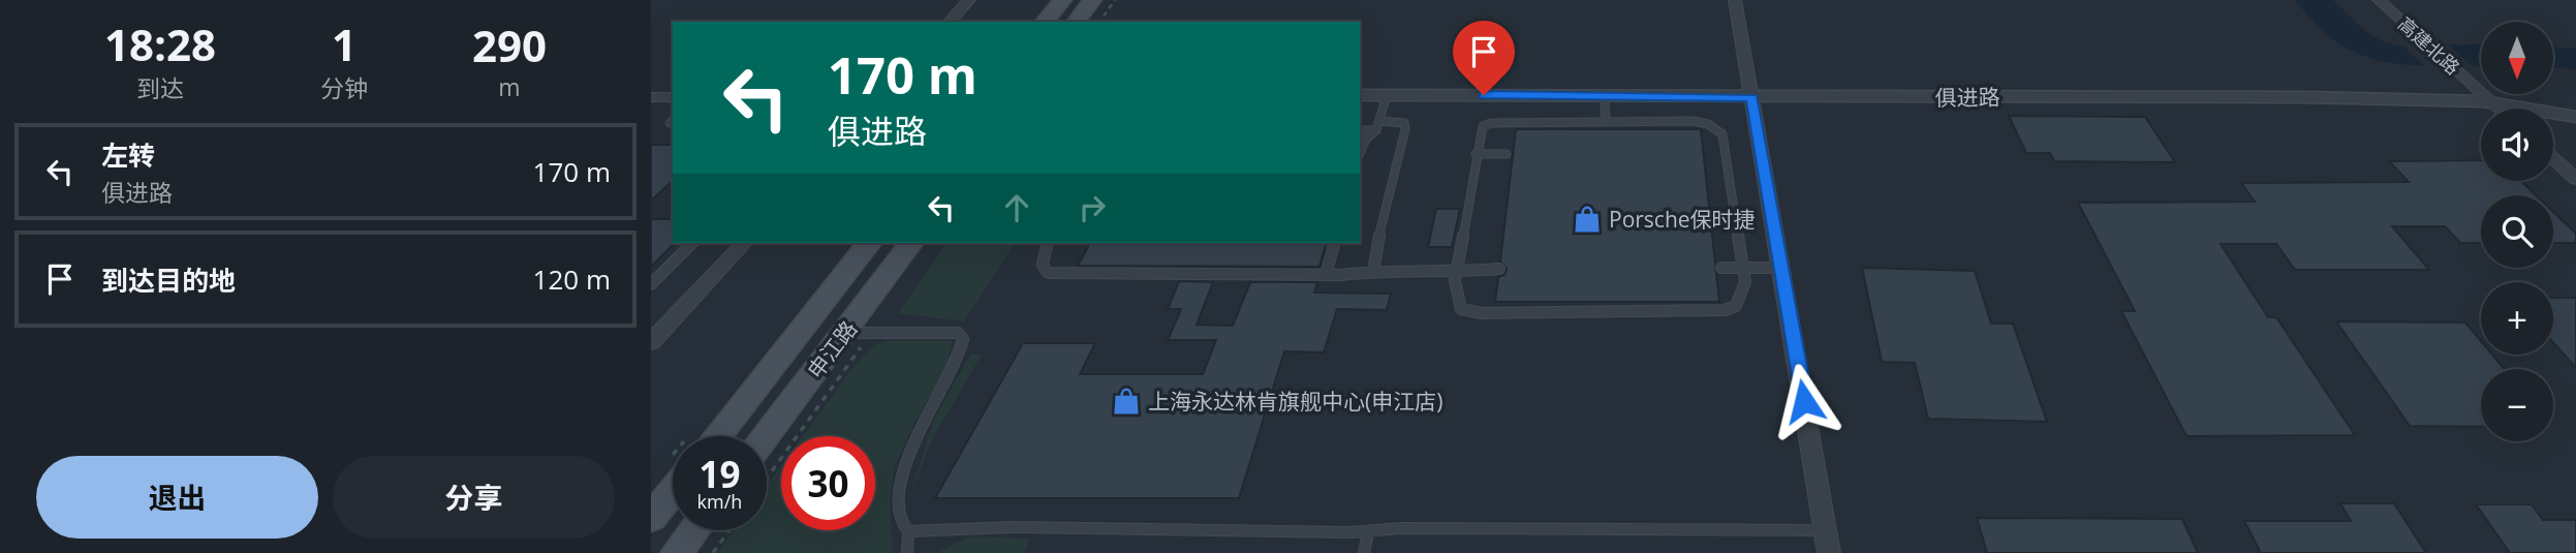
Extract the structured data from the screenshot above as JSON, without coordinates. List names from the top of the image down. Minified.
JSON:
{"streets":{"main road":["申江路"],"street":["高建北路","俱进路"]},"crossings":[["高建北路","俱进路"]],"places":{"shop":["Porsche保时捷","上海永达林肯旗舰中心(申江店)"]},"north":"bottom","page":{"eta":["18:28","到达","1","分钟","290","m"],"map_buttons":["+","−"],"turn":["170 m","俱进路"],"list":[{"name":"左转","note":"俱进路","value":"170 m"},{"name":"到达目的地","value":"120 m"}],"speed":"19 km/h","limit":"30","buttons":["退出","分享"]}}
